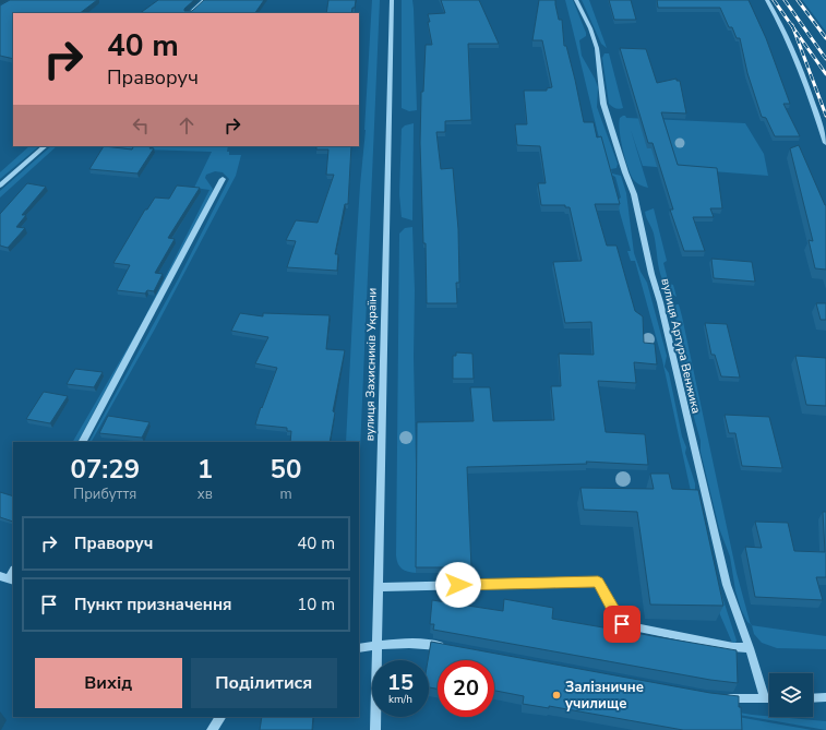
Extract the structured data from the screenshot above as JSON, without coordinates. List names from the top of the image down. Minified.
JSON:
{"streets":{"street":["вулиця Артура Венжика","вулиця Захисників України"]},"places":["Залізничне училище"],"page":{"turn":["40 m","Праворуч"],"eta":["07:29","Прибуття","1","хв","50","m"],"list":[{"name":"Праворуч","value":"40 m"},{"name":"Пункт призначення","value":"10 m"}],"buttons":["Вихід","Поділитися"],"speed":"15 km/h","limit":"20"}}
